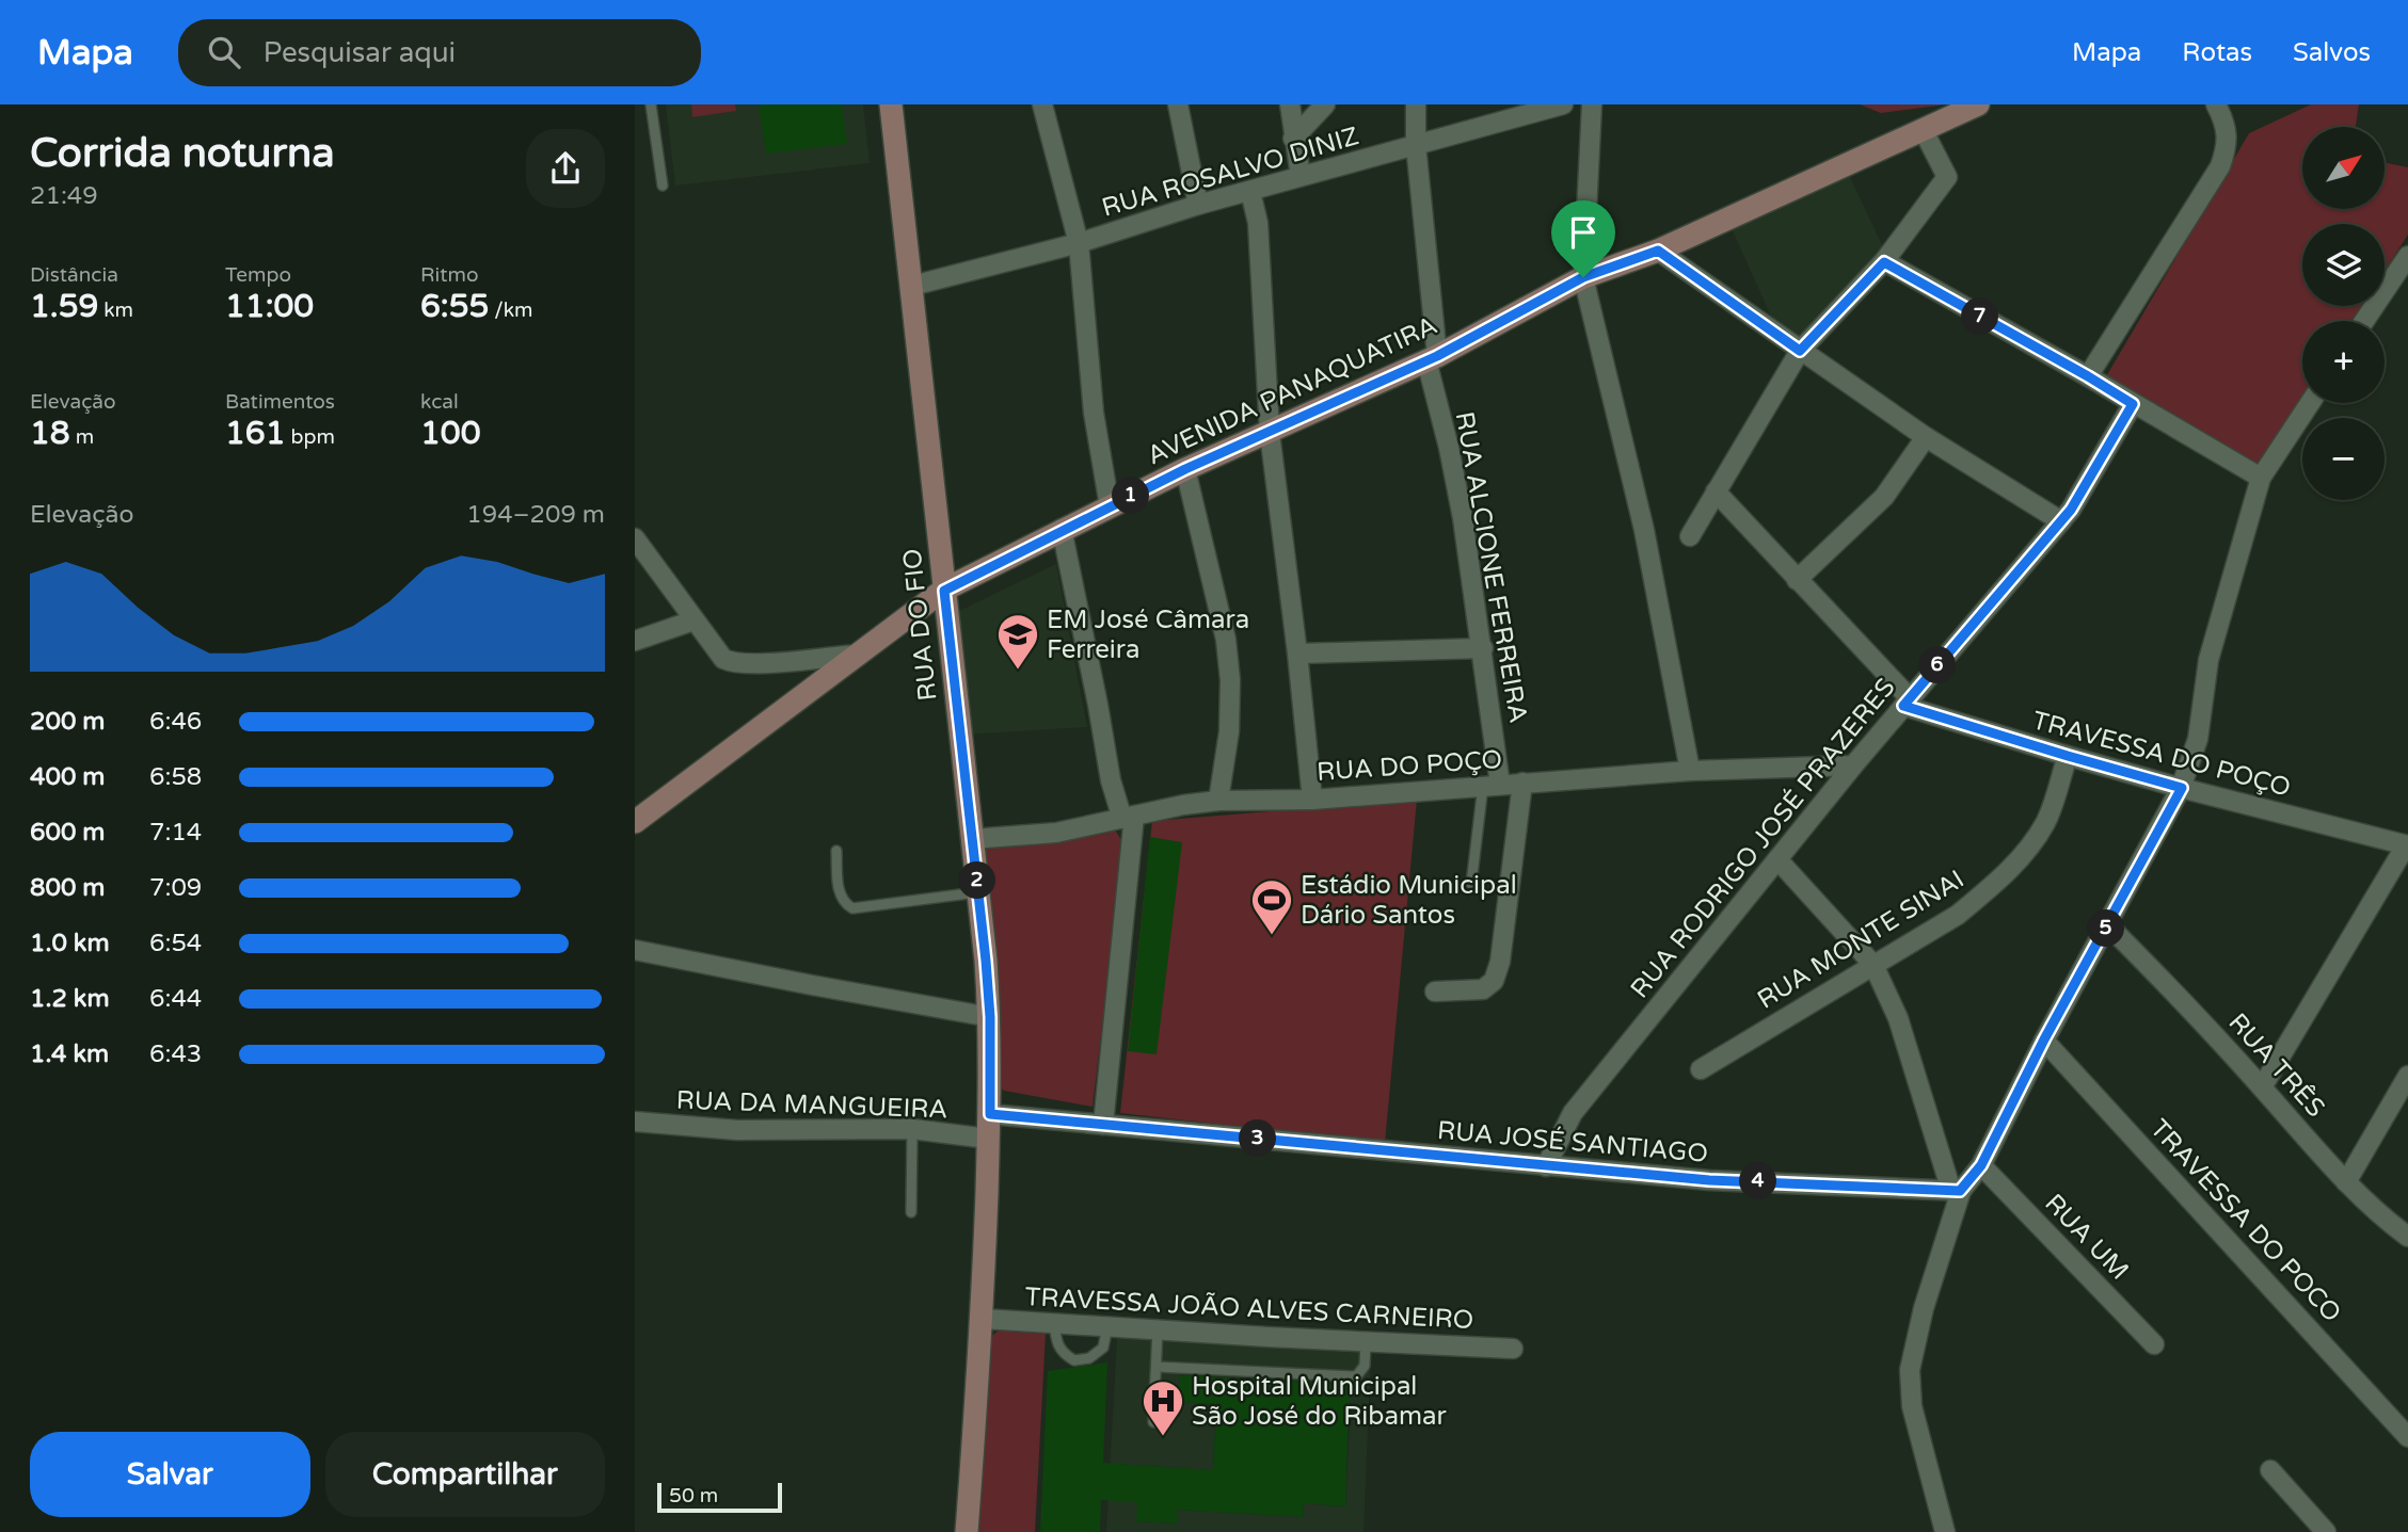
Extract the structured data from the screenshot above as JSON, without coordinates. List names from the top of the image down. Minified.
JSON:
{"streets":{"main road":["AVENIDA PANAQUATIRA","RUA DO FIO"],"street":["RUA ROSALVO DINIZ","RUA ALCIONE FERREIRA","TRAVESSA DO POÇO","RUA DO POÇO","RUA RODRIGO JOSÉ PRAZERES","RUA MONTE SINAI","RUA TRÊS","RUA DA MANGUEIRA","RUA JOSÉ SANTIAGO","TRAVESSA DO POCO","RUA UM","TRAVESSA JOÃO ALVES CARNEIRO"]},"crossings":[["RUA ROSALVO DINIZ","RUA ALCIONE FERREIRA"],["RUA ROSALVO DINIZ","RUA DO FIO"],["AVENIDA PANAQUATIRA","RUA ALCIONE FERREIRA"],["AVENIDA PANAQUATIRA","RUA DO FIO"],["RUA ALCIONE FERREIRA","RUA DO POÇO"],["RUA DO FIO","RUA DO POÇO"],["RUA DO FIO","RUA DA MANGUEIRA"],["RUA DO FIO","RUA JOSÉ SANTIAGO"],["RUA DO FIO","TRAVESSA JOÃO ALVES CARNEIRO"],["TRAVESSA DO POÇO","RUA RODRIGO JOSÉ PRAZERES"],["TRAVESSA DO POÇO","RUA MONTE SINAI"],["RUA DO POÇO","RUA RODRIGO JOSÉ PRAZERES"],["RUA RODRIGO JOSÉ PRAZERES","RUA JOSÉ SANTIAGO"]],"places":{"school or university":["EM José Câmara Ferreira"],"sports":["Estádio Municipal Dário Santos"],"hospital":["Hospital Municipal São José do Ribamar"]},"scale_bar":"50 m","north":"top right","page":{"header":"Mapa","search":"Pesquisar aqui","nav":["Mapa","Rotas","Salvos"],"heading":["Corrida noturna","21:49"],"map_buttons":["+","−"],"stats":[["Distância","1.59 km"],["Tempo","11:00"],["Ritmo","6:55 /km"],["Elevação","18 m"],["Batimentos","161 bpm"],["kcal","100"]],"pins":["7","1","6","2","5","3","4"],"chart":["Elevação","194–209 m"],"list":[{"name":"200 m","note":"6:46"},{"name":"400 m","note":"6:58"},{"name":"600 m","note":"7:14"},{"name":"800 m","note":"7:09"},{"name":"1.0 km","note":"6:54"},{"name":"1.2 km","note":"6:44"},{"name":"1.4 km","note":"6:43"}],"buttons":["Salvar","Compartilhar"],"scale":"50 m"}}
